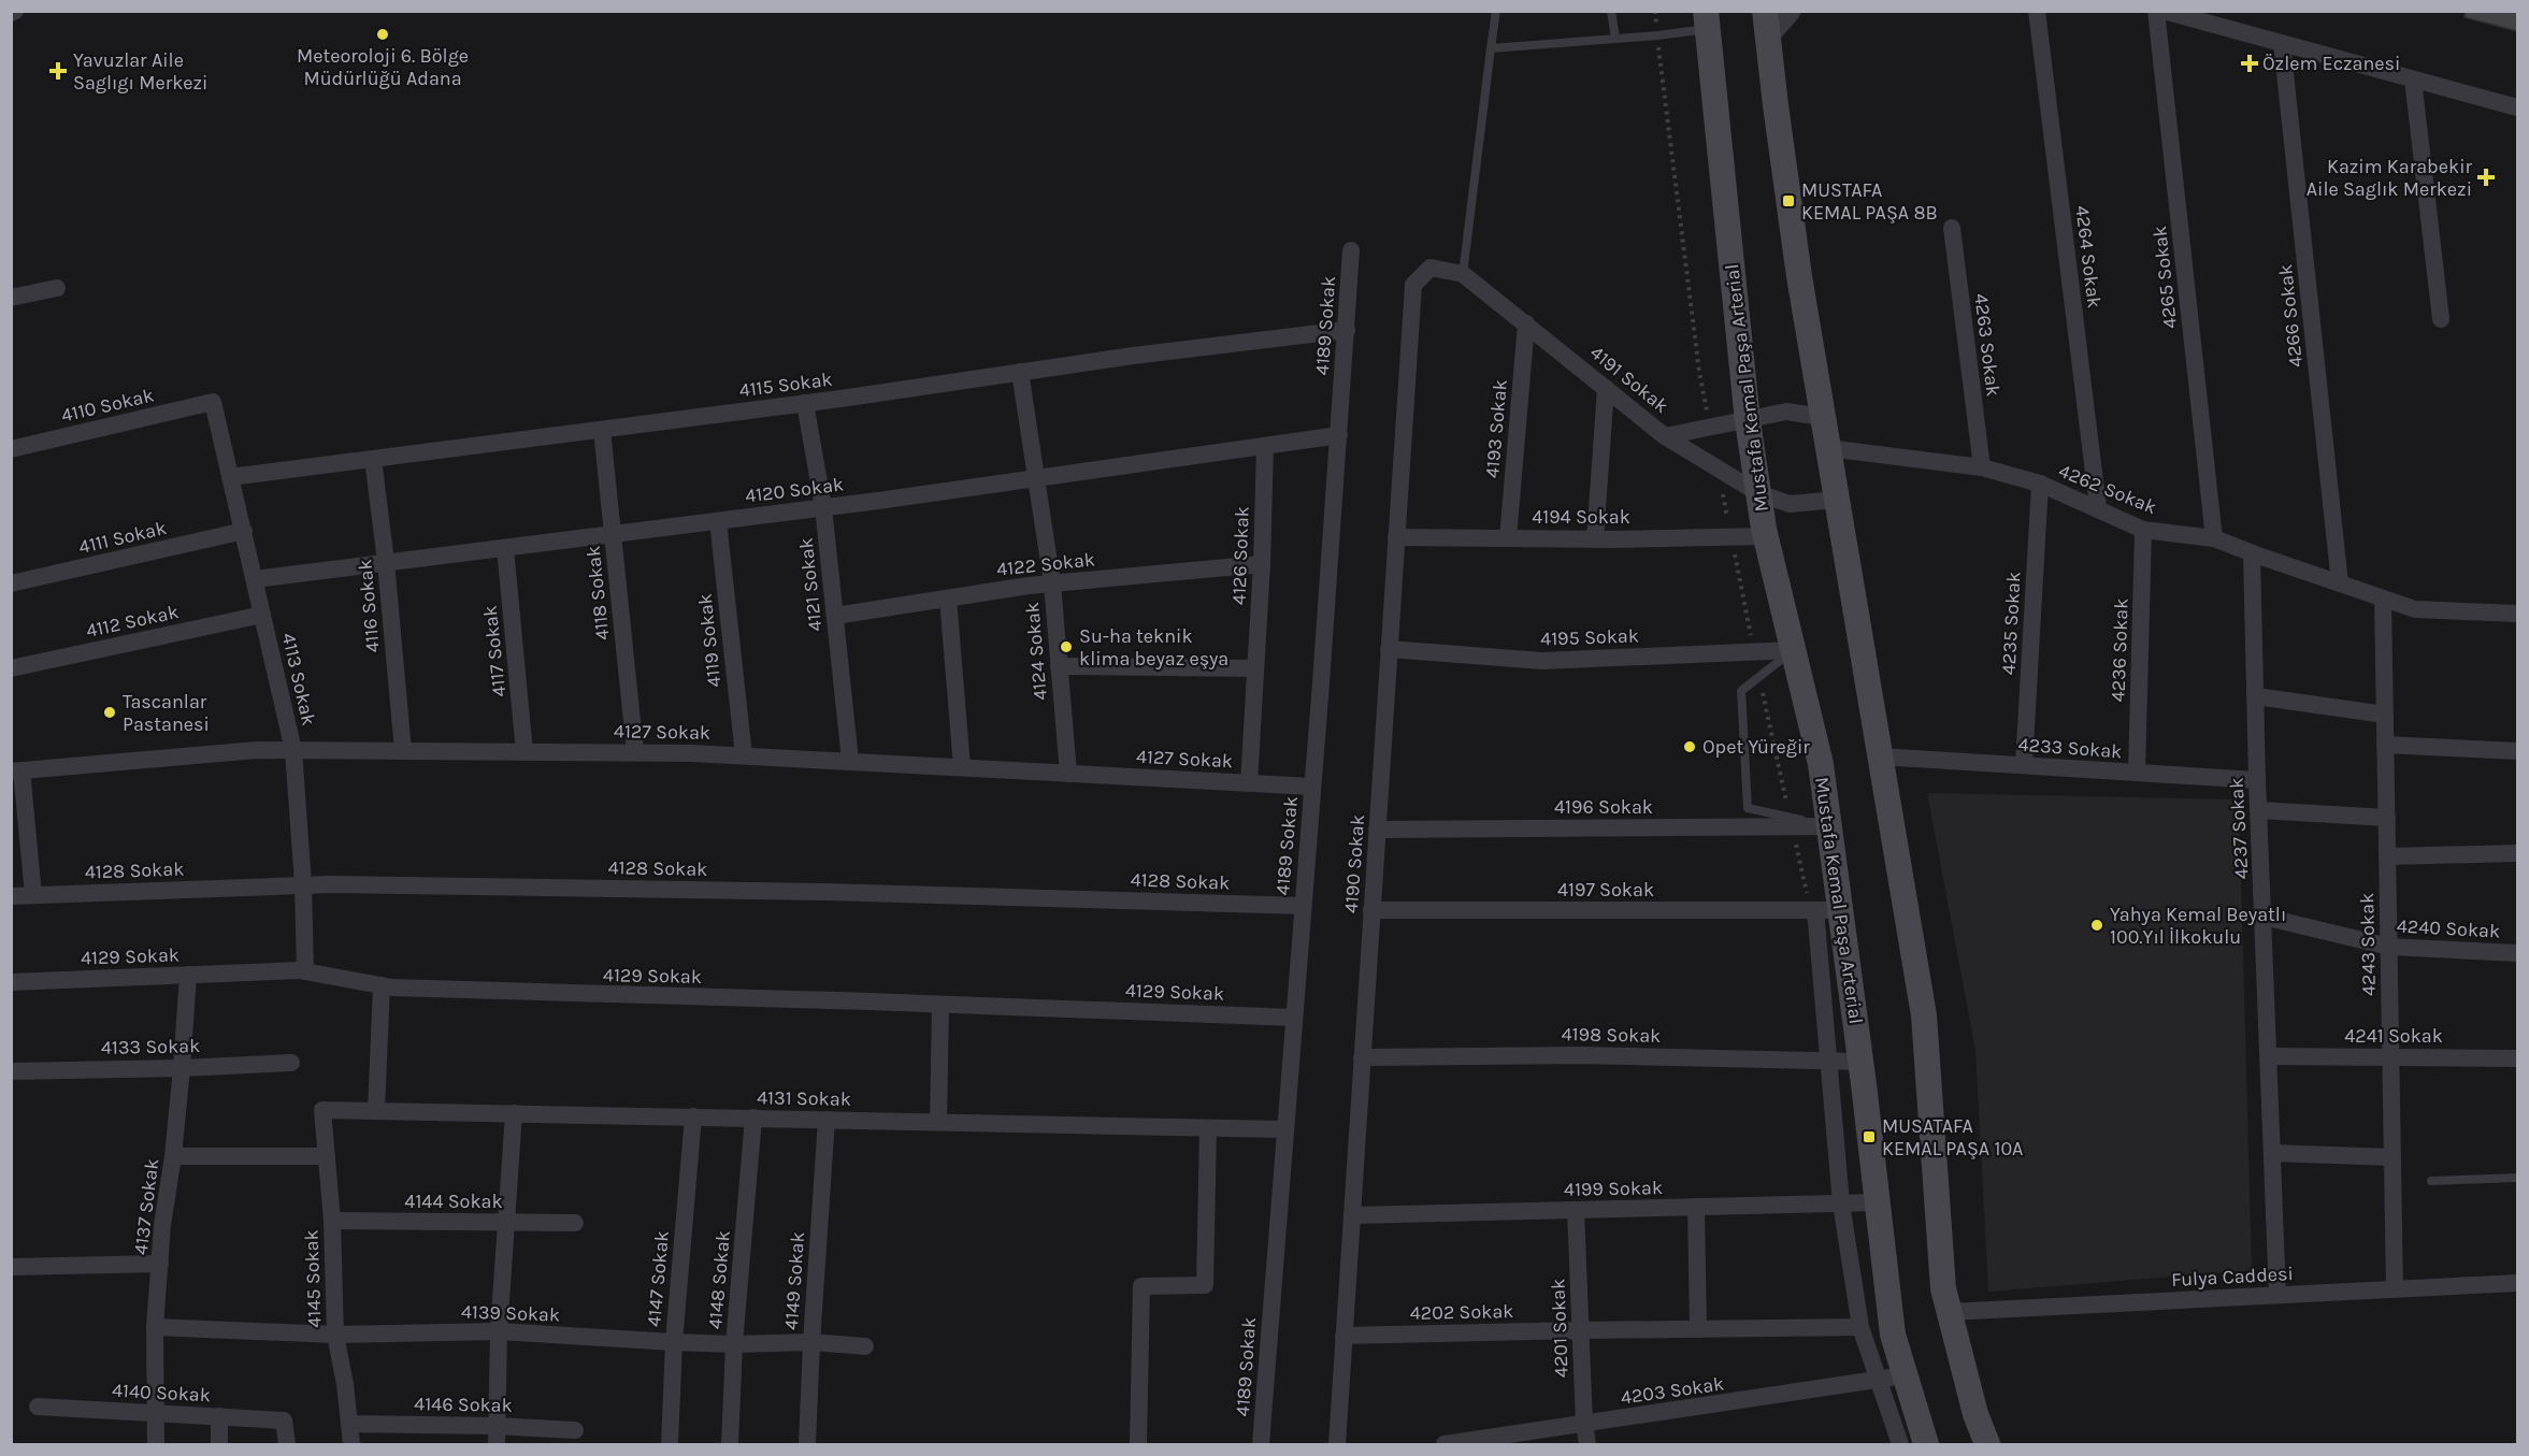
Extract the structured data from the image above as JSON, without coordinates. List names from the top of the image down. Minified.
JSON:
{"streets":{"main road":["Mustafa Kemal Paşa Arterial"],"street":["4264 Sokak","4265 Sokak","4266 Sokak","4189 Sokak","4263 Sokak","4191 Sokak","4115 Sokak","4110 Sokak","4193 Sokak","4262 Sokak","4120 Sokak","4194 Sokak","4111 Sokak","4126 Sokak","4122 Sokak","4121 Sokak","4118 Sokak","4116 Sokak","4112 Sokak","4235 Sokak","4195 Sokak","4119 Sokak","4236 Sokak","4117 Sokak","4124 Sokak","4113 Sokak","4127 Sokak","4233 Sokak","4196 Sokak","4237 Sokak","4190 Sokak","4128 Sokak","4197 Sokak","4240 Sokak","4243 Sokak","4129 Sokak","4198 Sokak","4241 Sokak","4133 Sokak","4131 Sokak","4199 Sokak","4144 Sokak","4137 Sokak","Fulya Caddesi","4145 Sokak","4147 Sokak","4148 Sokak","4149 Sokak","4202 Sokak","4139 Sokak","4201 Sokak","4203 Sokak","4140 Sokak","4146 Sokak"]},"crossings":[["4264 Sokak","4262 Sokak"],["4265 Sokak","4262 Sokak"],["4266 Sokak","4262 Sokak"],["4189 Sokak","4115 Sokak"],["4189 Sokak","4120 Sokak"],["4189 Sokak","4127 Sokak"],["4189 Sokak","4128 Sokak"],["4189 Sokak","4129 Sokak"],["4189 Sokak","4131 Sokak"],["4263 Sokak","4262 Sokak"],["4191 Sokak","Mustafa Kemal Paşa Arterial"],["4191 Sokak","4193 Sokak"],["4191 Sokak","4190 Sokak"],["4115 Sokak","4121 Sokak"],["4115 Sokak","4118 Sokak"],["4115 Sokak","4116 Sokak"],["4115 Sokak","4124 Sokak"],["4115 Sokak","4113 Sokak"],["Mustafa Kemal Paşa Arterial","4194 Sokak"],["Mustafa Kemal Paşa Arterial","4195 Sokak"],["Mustafa Kemal Paşa Arterial","4196 Sokak"],["Mustafa Kemal Paşa Arterial","4197 Sokak"],["Mustafa Kemal Paşa Arterial","4198 Sokak"],["Mustafa Kemal Paşa Arterial","4199 Sokak"],["Mustafa Kemal Paşa Arterial","4203 Sokak"],["4110 Sokak","4113 Sokak"],["4193 Sokak","4194 Sokak"],["4262 Sokak","4235 Sokak"],["4262 Sokak","4236 Sokak"],["4262 Sokak","4237 Sokak"],["4262 Sokak","4243 Sokak"],["4120 Sokak","4126 Sokak"],["4120 Sokak","4121 Sokak"],["4120 Sokak","4118 Sokak"],["4120 Sokak","4116 Sokak"],["4120 Sokak","4119 Sokak"],["4120 Sokak","4117 Sokak"],["4120 Sokak","4124 Sokak"],["4120 Sokak","4113 Sokak"],["4194 Sokak","4190 Sokak"],["4111 Sokak","4113 Sokak"],["4126 Sokak","4122 Sokak"],["4126 Sokak","4127 Sokak"],["4122 Sokak","4121 Sokak"],["4122 Sokak","4124 Sokak"],["4121 Sokak","4127 Sokak"],["4118 Sokak","4127 Sokak"],["4116 Sokak","4127 Sokak"],["4112 Sokak","4113 Sokak"],["4235 Sokak","4233 Sokak"],["4195 Sokak","4190 Sokak"],["4119 Sokak","4127 Sokak"],["4236 Sokak","4233 Sokak"],["4117 Sokak","4127 Sokak"],["4124 Sokak","4127 Sokak"],["4113 Sokak","4127 Sokak"],["4113 Sokak","4128 Sokak"],["4113 Sokak","4129 Sokak"],["4233 Sokak","4237 Sokak"],["4196 Sokak","4190 Sokak"],["4237 Sokak","4240 Sokak"],["4237 Sokak","4241 Sokak"],["4237 Sokak","Fulya Caddesi"],["4190 Sokak","4197 Sokak"],["4190 Sokak","4198 Sokak"],["4190 Sokak","4199 Sokak"],["4190 Sokak","4202 Sokak"],["4240 Sokak","4243 Sokak"],["4243 Sokak","4241 Sokak"],["4243 Sokak","Fulya Caddesi"],["4129 Sokak","4137 Sokak"],["4133 Sokak","4137 Sokak"],["4131 Sokak","4145 Sokak"],["4131 Sokak","4147 Sokak"],["4131 Sokak","4148 Sokak"],["4131 Sokak","4149 Sokak"],["4199 Sokak","4201 Sokak"],["4144 Sokak","4145 Sokak"],["4137 Sokak","4139 Sokak"],["4137 Sokak","4140 Sokak"],["4145 Sokak","4139 Sokak"],["4145 Sokak","4146 Sokak"],["4147 Sokak","4139 Sokak"],["4148 Sokak","4139 Sokak"],["4149 Sokak","4139 Sokak"],["4202 Sokak","4201 Sokak"],["4201 Sokak","4203 Sokak"]],"places":{"other":["Meteoroloji 6. Bölge Müdürlüğü Adana","Su-ha teknik klima beyaz eşya","Tascanlar Pastanesi","Opet Yüreğir","Yahya Kemal Beyatlı 100.Yıl İlkokulu"],"health":["Özlem Eczanesi","Yavuzlar Aile Saglıgı Merkezi","Kazim Karabekir Aile Saglık Merkezi"],"transit":["MUSTAFA KEMAL PAŞA 8B","MUSATAFA KEMAL PAŞA 10A"]}}
